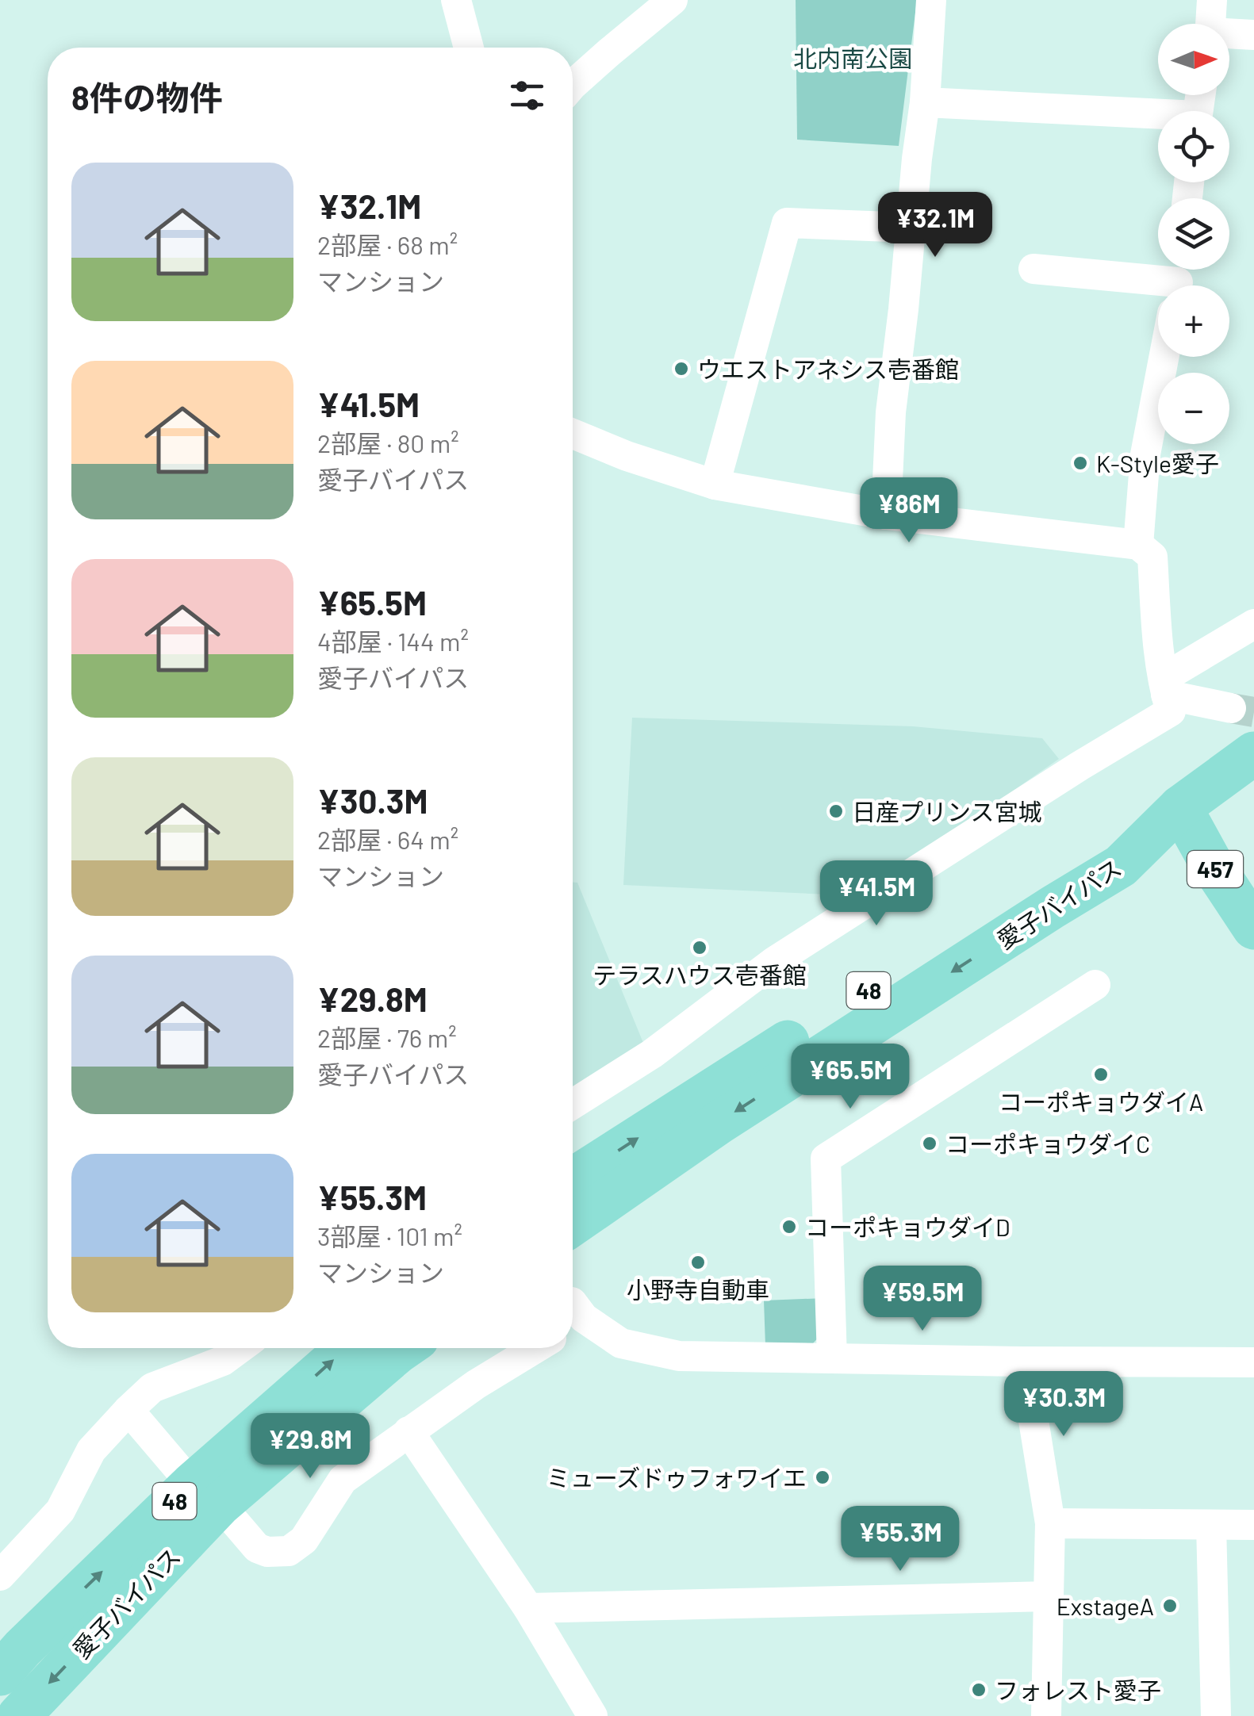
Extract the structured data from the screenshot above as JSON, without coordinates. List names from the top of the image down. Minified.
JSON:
{"streets":{"highway":["457","愛子バイパス","48"]},"crossings":[["457","愛子バイパス"],["457","48"],["愛子バイパス","48"]],"parks":["北内南公園"],"places":["ウエストアネシス壱番館","K-Style愛子","日産プリンス宮城","テラスハウス壱番館","コーポキョウダイA","コーポキョウダイC","コーポキョウダイD","小野寺自動車","ミューズドゥフォワイエ","ExstageA","フォレスト愛子"],"north":"right","page":{"map_buttons":["+","−"],"heading":"8件の物件","list":[{"name":"¥32.1M","note":"2部屋 · 68 m² · マンション"},{"name":"¥41.5M","note":"2部屋 · 80 m² · 愛子バイパス"},{"name":"¥65.5M","note":"4部屋 · 144 m² · 愛子バイパス"},{"name":"¥30.3M","note":"2部屋 · 64 m² · マンション"},{"name":"¥29.8M","note":"2部屋 · 76 m² · 愛子バイパス"},{"name":"¥55.3M","note":"3部屋 · 101 m² · マンション"}],"price":["¥32.1M","¥86M","¥41.5M","¥65.5M","¥59.5M","¥30.3M","¥29.8M","¥55.3M"]}}
